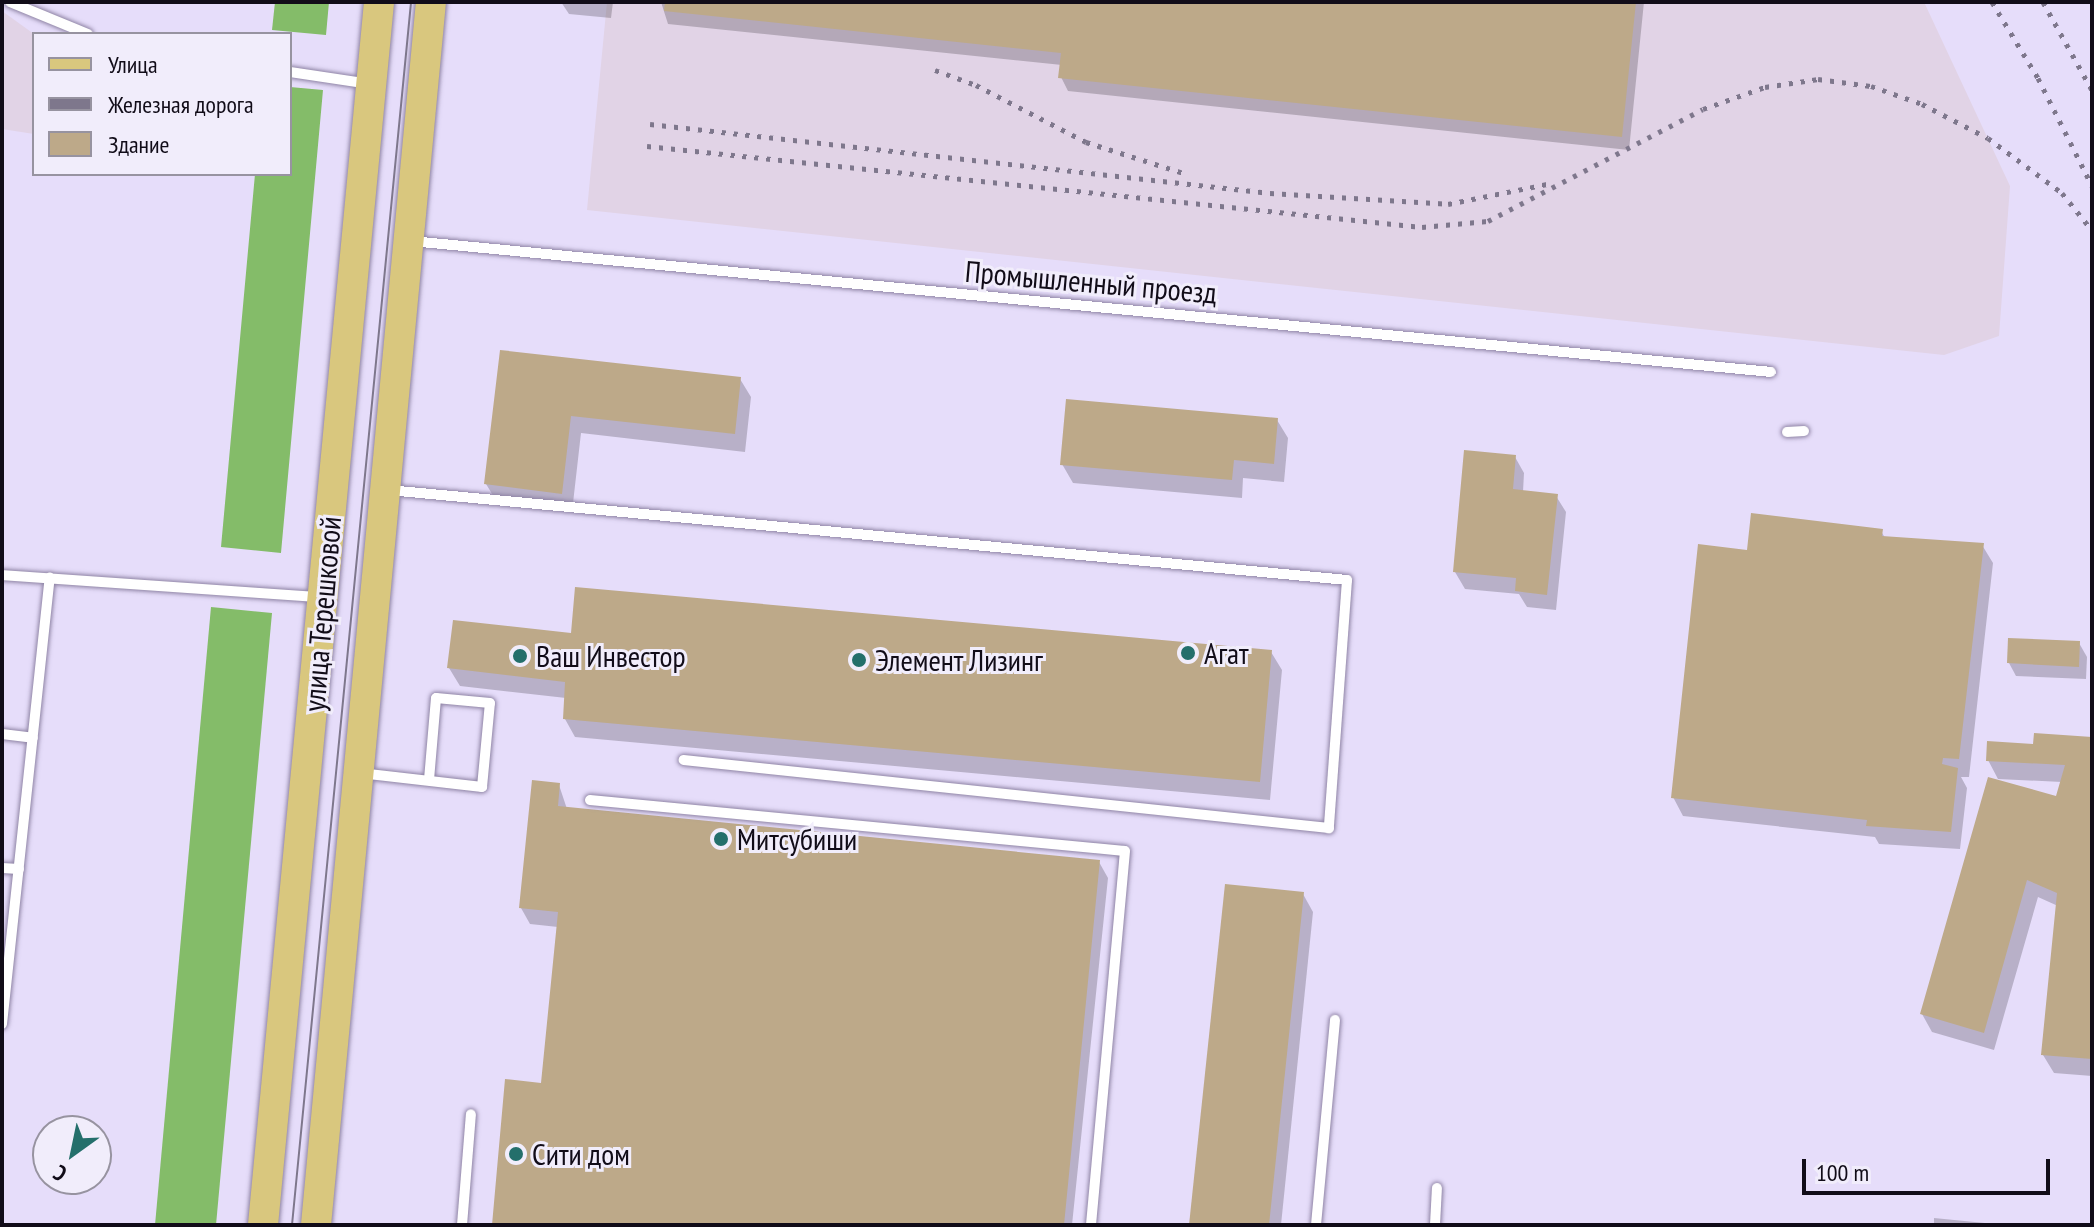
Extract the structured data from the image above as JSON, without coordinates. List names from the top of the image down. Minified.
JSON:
{"streets":{"main road":["улица Терешковой"],"lane":["Промышленный проезд"]},"crossings":[["Промышленный проезд","улица Терешковой"]],"places":["Агат","Ваш Инвестор","Элемент Лизинг","Митсубиши","Сити дом"],"legend":["Улица","Железная дорога","Здание"],"scale_bar":"100 m","north":"bottom left"}
